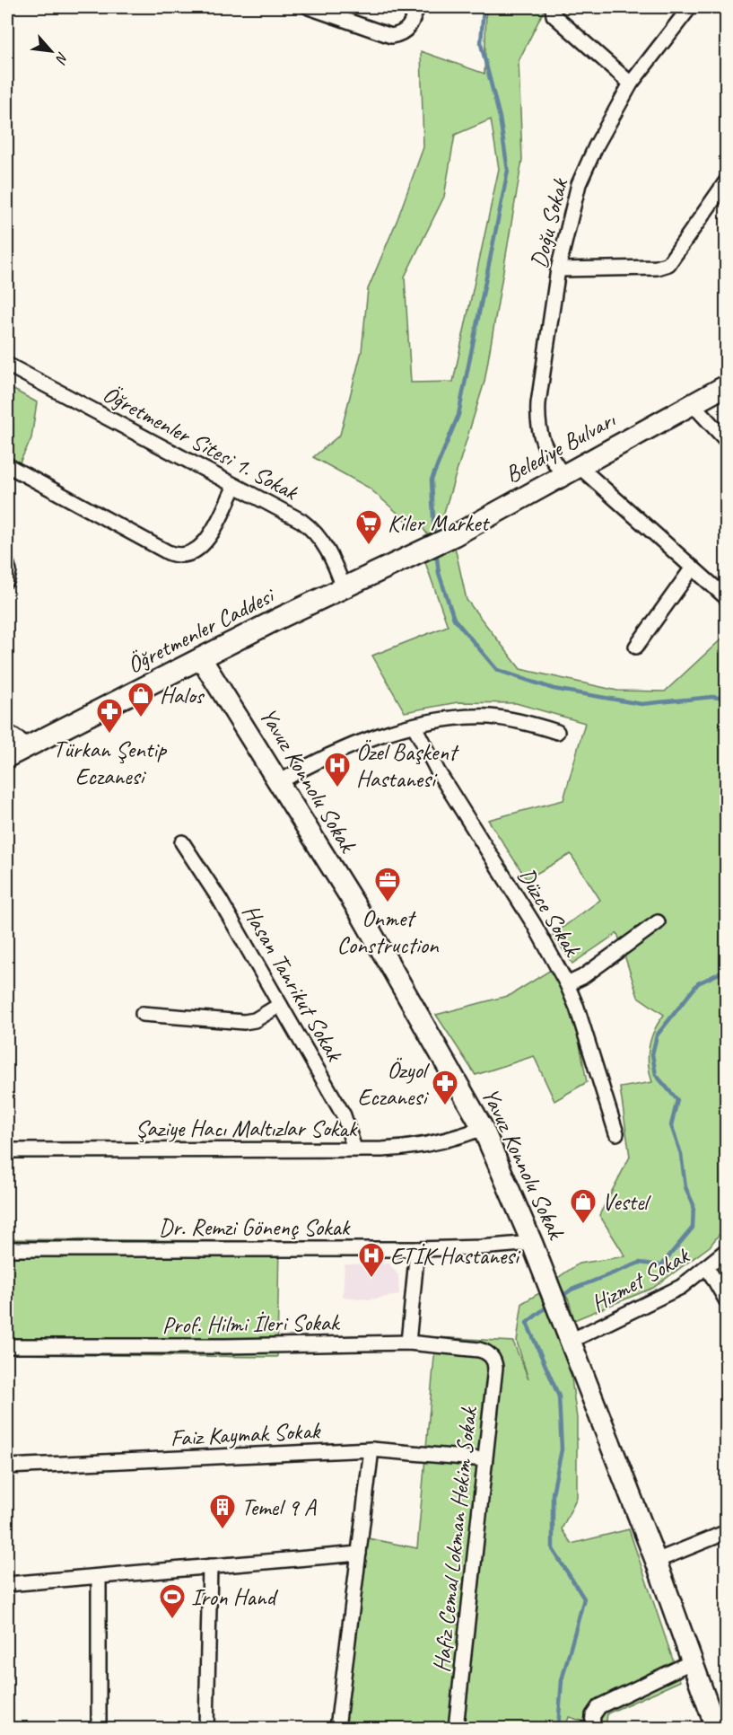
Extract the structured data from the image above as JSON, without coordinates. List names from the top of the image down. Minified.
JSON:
{"streets":{"street":["Doğu Sokak","Öğretmenler Sitesi 1. Sokak","Belediye Bulvarı","Öğretmenler Caddesi","Yavuz Konnolu Sokak","Düzce Sokak","Hasan Tanrikut Sokak","Şaziye Hacı Maltızlar Sokak","Dr. Remzi Gönenç Sokak","Hizmet Sokak","Prof. Hilmi İleri Sokak","Faiz Kaymak Sokak","Hafiz Cemal Lokman Hekim Sokak"]},"crossings":[["Doğu Sokak","Belediye Bulvarı"],["Öğretmenler Sitesi 1. Sokak","Öğretmenler Caddesi"],["Belediye Bulvarı","Öğretmenler Caddesi"],["Öğretmenler Caddesi","Yavuz Konnolu Sokak"],["Yavuz Konnolu Sokak","Şaziye Hacı Maltızlar Sokak"],["Yavuz Konnolu Sokak","Dr. Remzi Gönenç Sokak"],["Yavuz Konnolu Sokak","Hizmet Sokak"],["Hasan Tanrikut Sokak","Şaziye Hacı Maltızlar Sokak"],["Prof. Hilmi İleri Sokak","Hafiz Cemal Lokman Hekim Sokak"],["Faiz Kaymak Sokak","Hafiz Cemal Lokman Hekim Sokak"]],"places":{"supermarket":["Kiler Market"],"shop":["Halos","Vestel"],"pharmacy":["Türkan Şentip Eczanesi","Özyol Eczanesi"],"hospital":["Özel Başkent Hastanesi","ETİK Hastanesi"],"office":["Onmet Construction"],"building":["Temel 9 A"],"sports":["Iron Hand"]},"north":"bottom right"}
